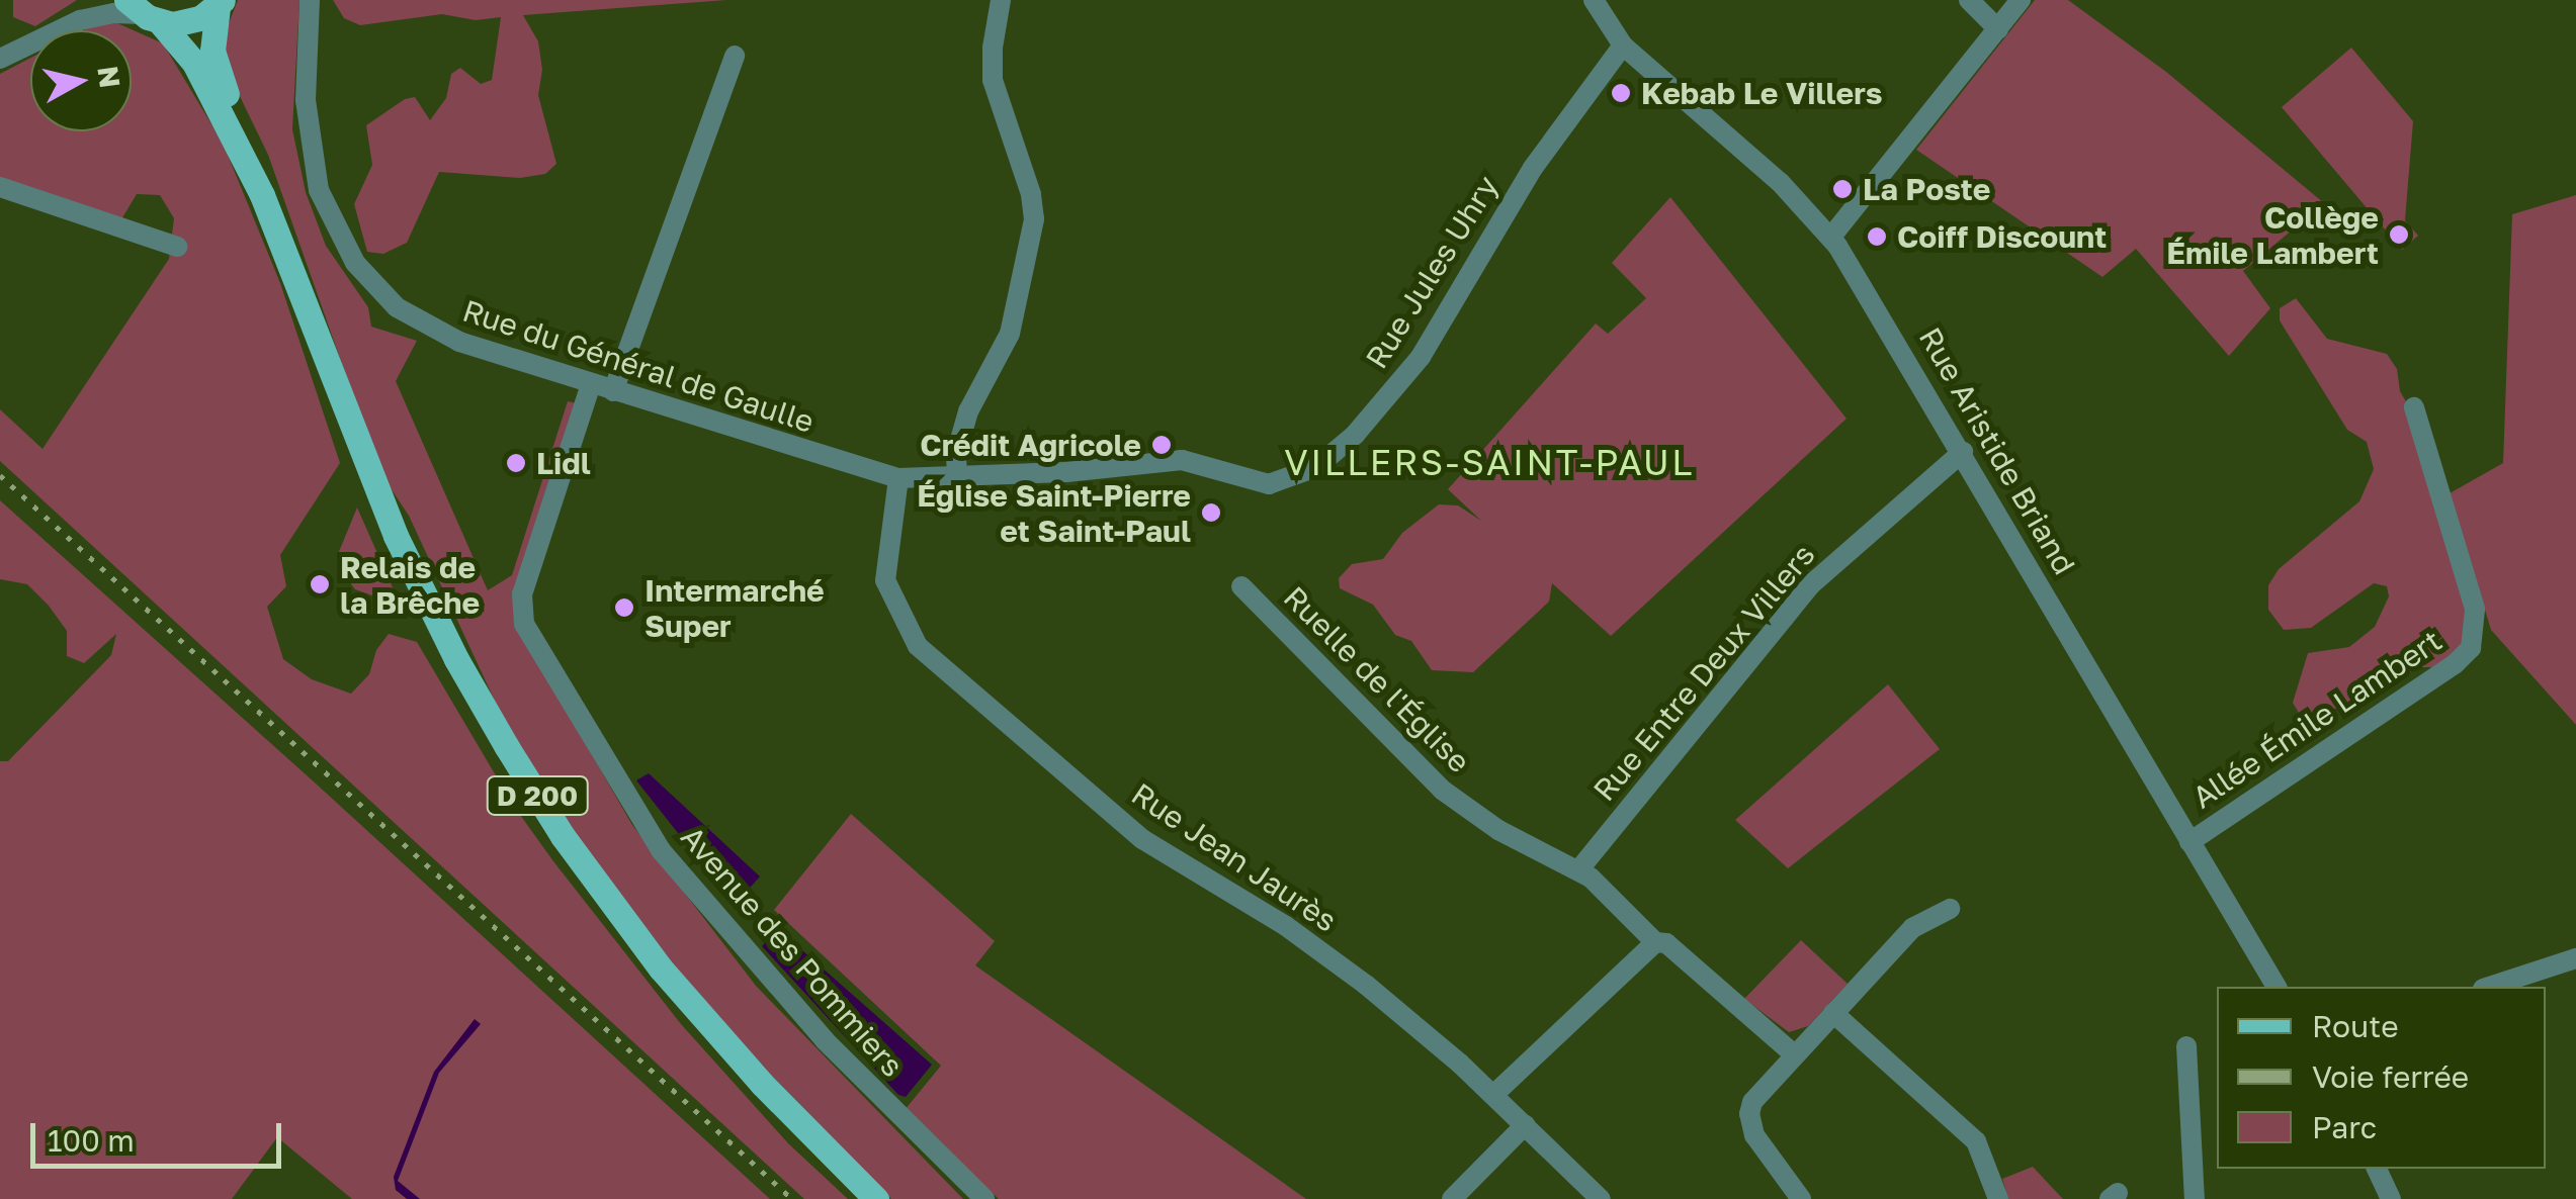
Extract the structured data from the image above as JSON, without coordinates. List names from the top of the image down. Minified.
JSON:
{"streets":{"main road":["D 200"],"street":["Rue Jules Uhry","Rue du Général de Gaulle","Rue Aristide Briand","Rue Entre Deux Villers","Ruelle de l'Église","Allée Émile Lambert","Rue Jean Jaurès","Avenue des Pommiers"]},"crossings":[["Rue Jules Uhry","Rue du Général de Gaulle"],["Rue Jules Uhry","Rue Aristide Briand"],["Rue du Général de Gaulle","Rue Jean Jaurès"],["Rue du Général de Gaulle","Avenue des Pommiers"],["Rue Aristide Briand","Rue Entre Deux Villers"],["Rue Aristide Briand","Allée Émile Lambert"],["Rue Entre Deux Villers","Ruelle de l'Église"]],"districts":["VILLERS-SAINT-PAUL"],"places":["Kebab Le Villers","La Poste","Collège Émile Lambert","Coiff Discount","Crédit Agricole","Lidl","Église Saint-Pierre et Saint-Paul","Relais de la Brêche","Intermarché Super"],"legend":["Route","Voie ferrée","Parc"],"scale_bar":"100 m","north":"right"}
